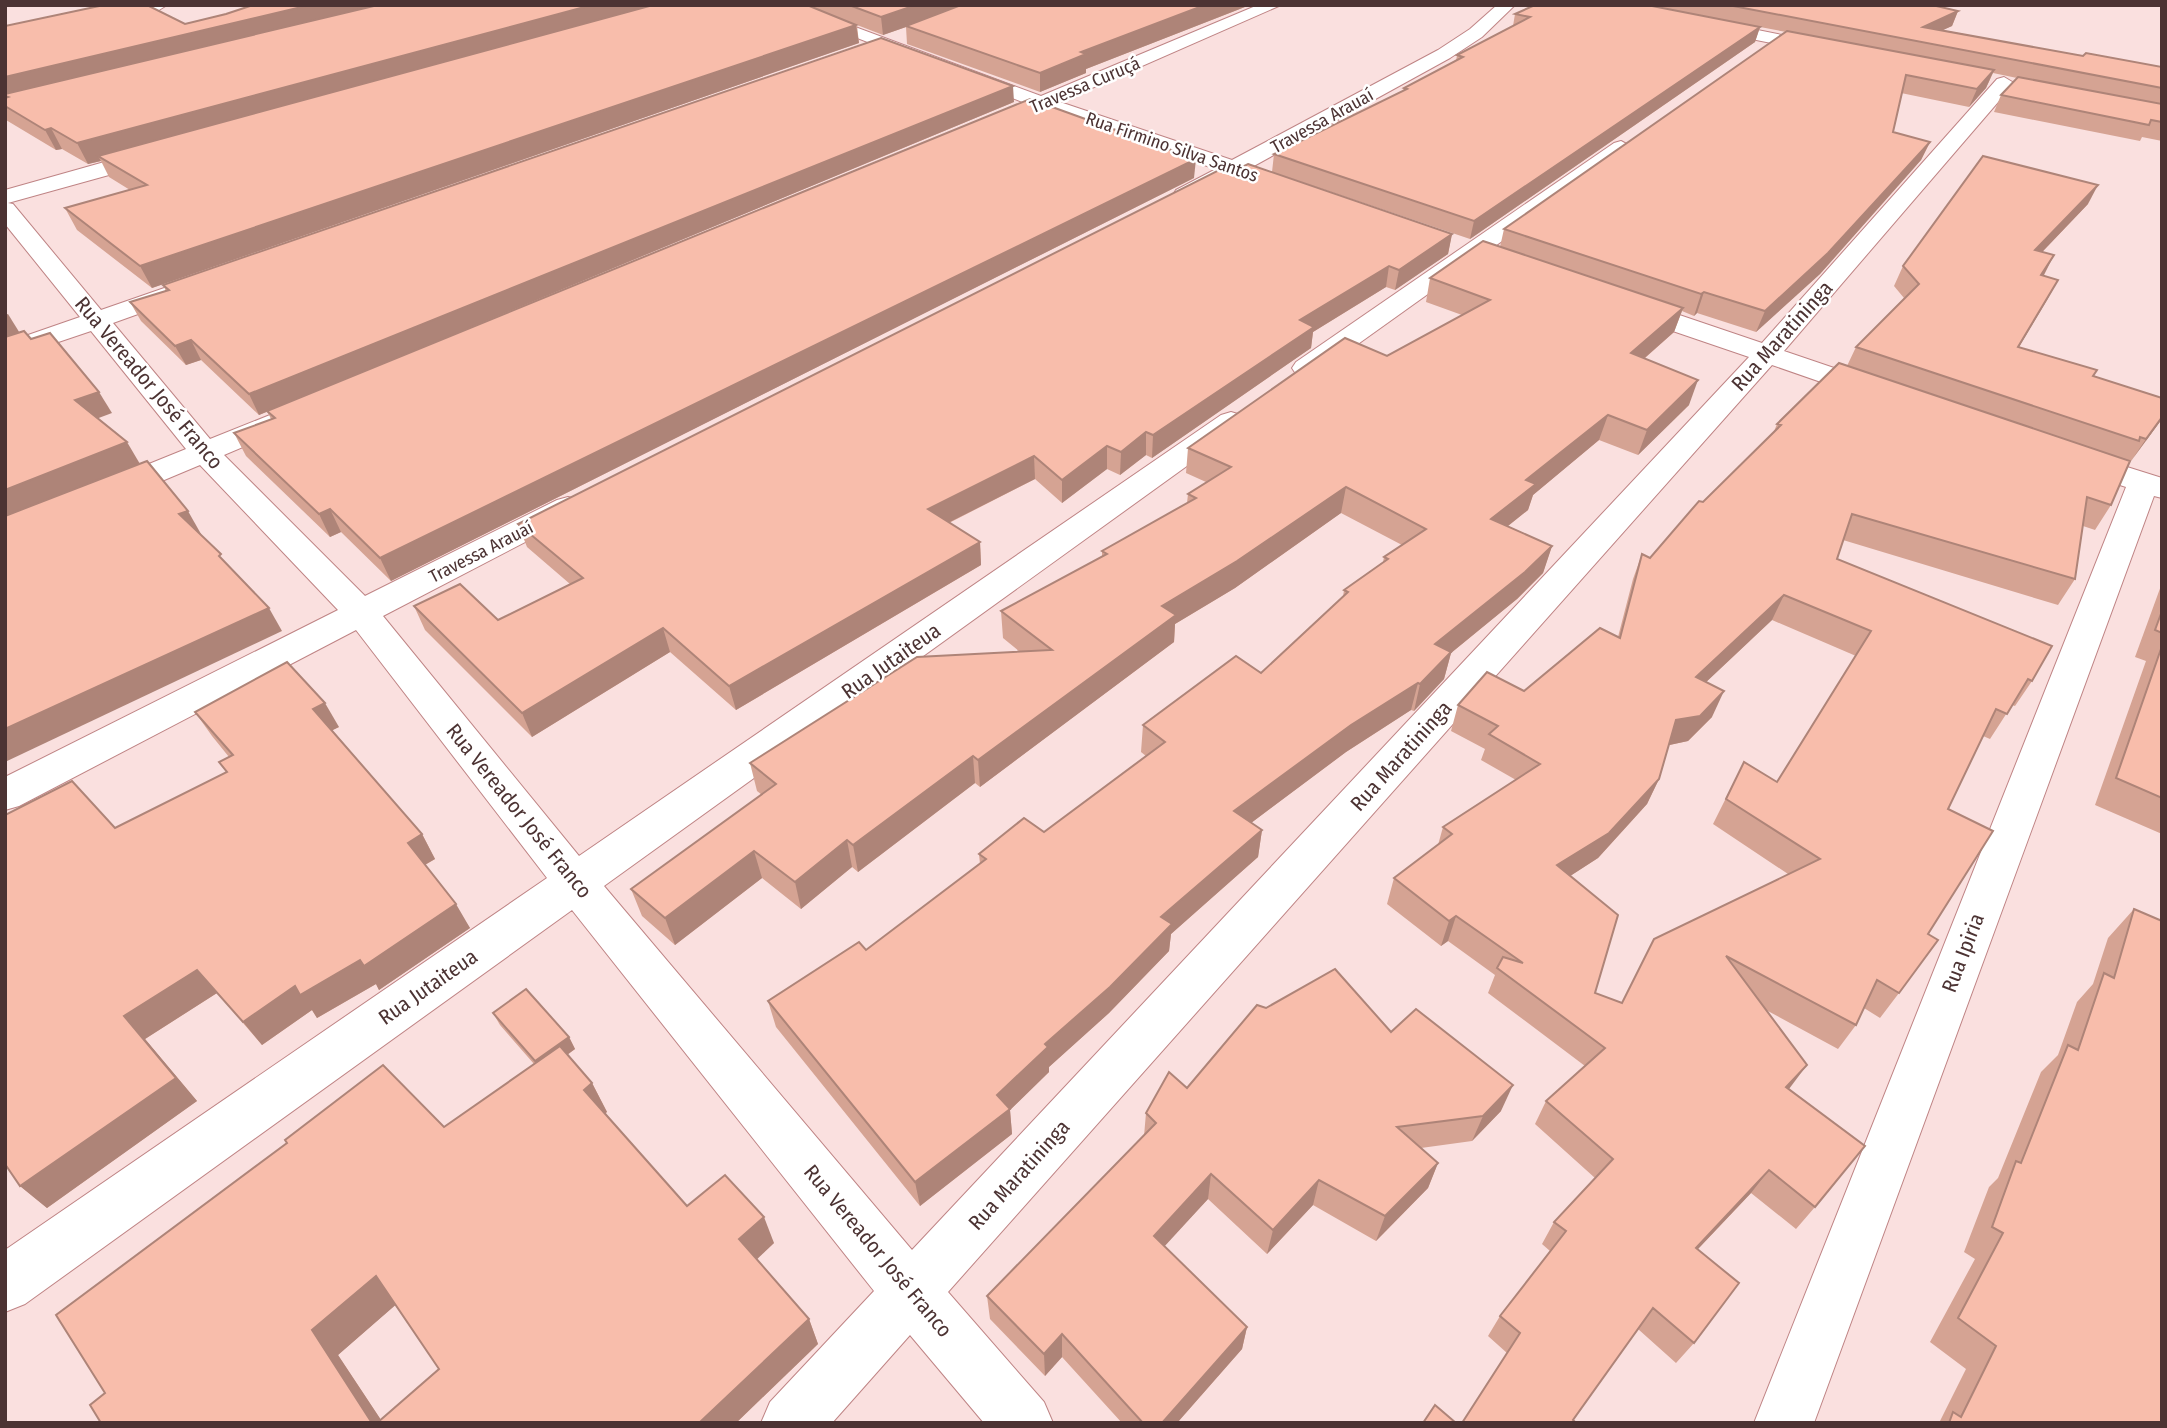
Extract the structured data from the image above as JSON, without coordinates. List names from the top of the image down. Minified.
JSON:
{"streets":{"street":["Travessa Curuçá","Travessa Arauaí","Rua Firmino Silva Santos","Rua Maratininga","Rua Vereador José Franco","Rua Jutaiteua","Rua Ipiria"]},"crossings":[["Travessa Curuçá","Rua Firmino Silva Santos"],["Travessa Arauaí","Rua Firmino Silva Santos"],["Travessa Arauaí","Rua Vereador José Franco"],["Rua Maratininga","Rua Vereador José Franco"],["Rua Vereador José Franco","Rua Jutaiteua"]]}
